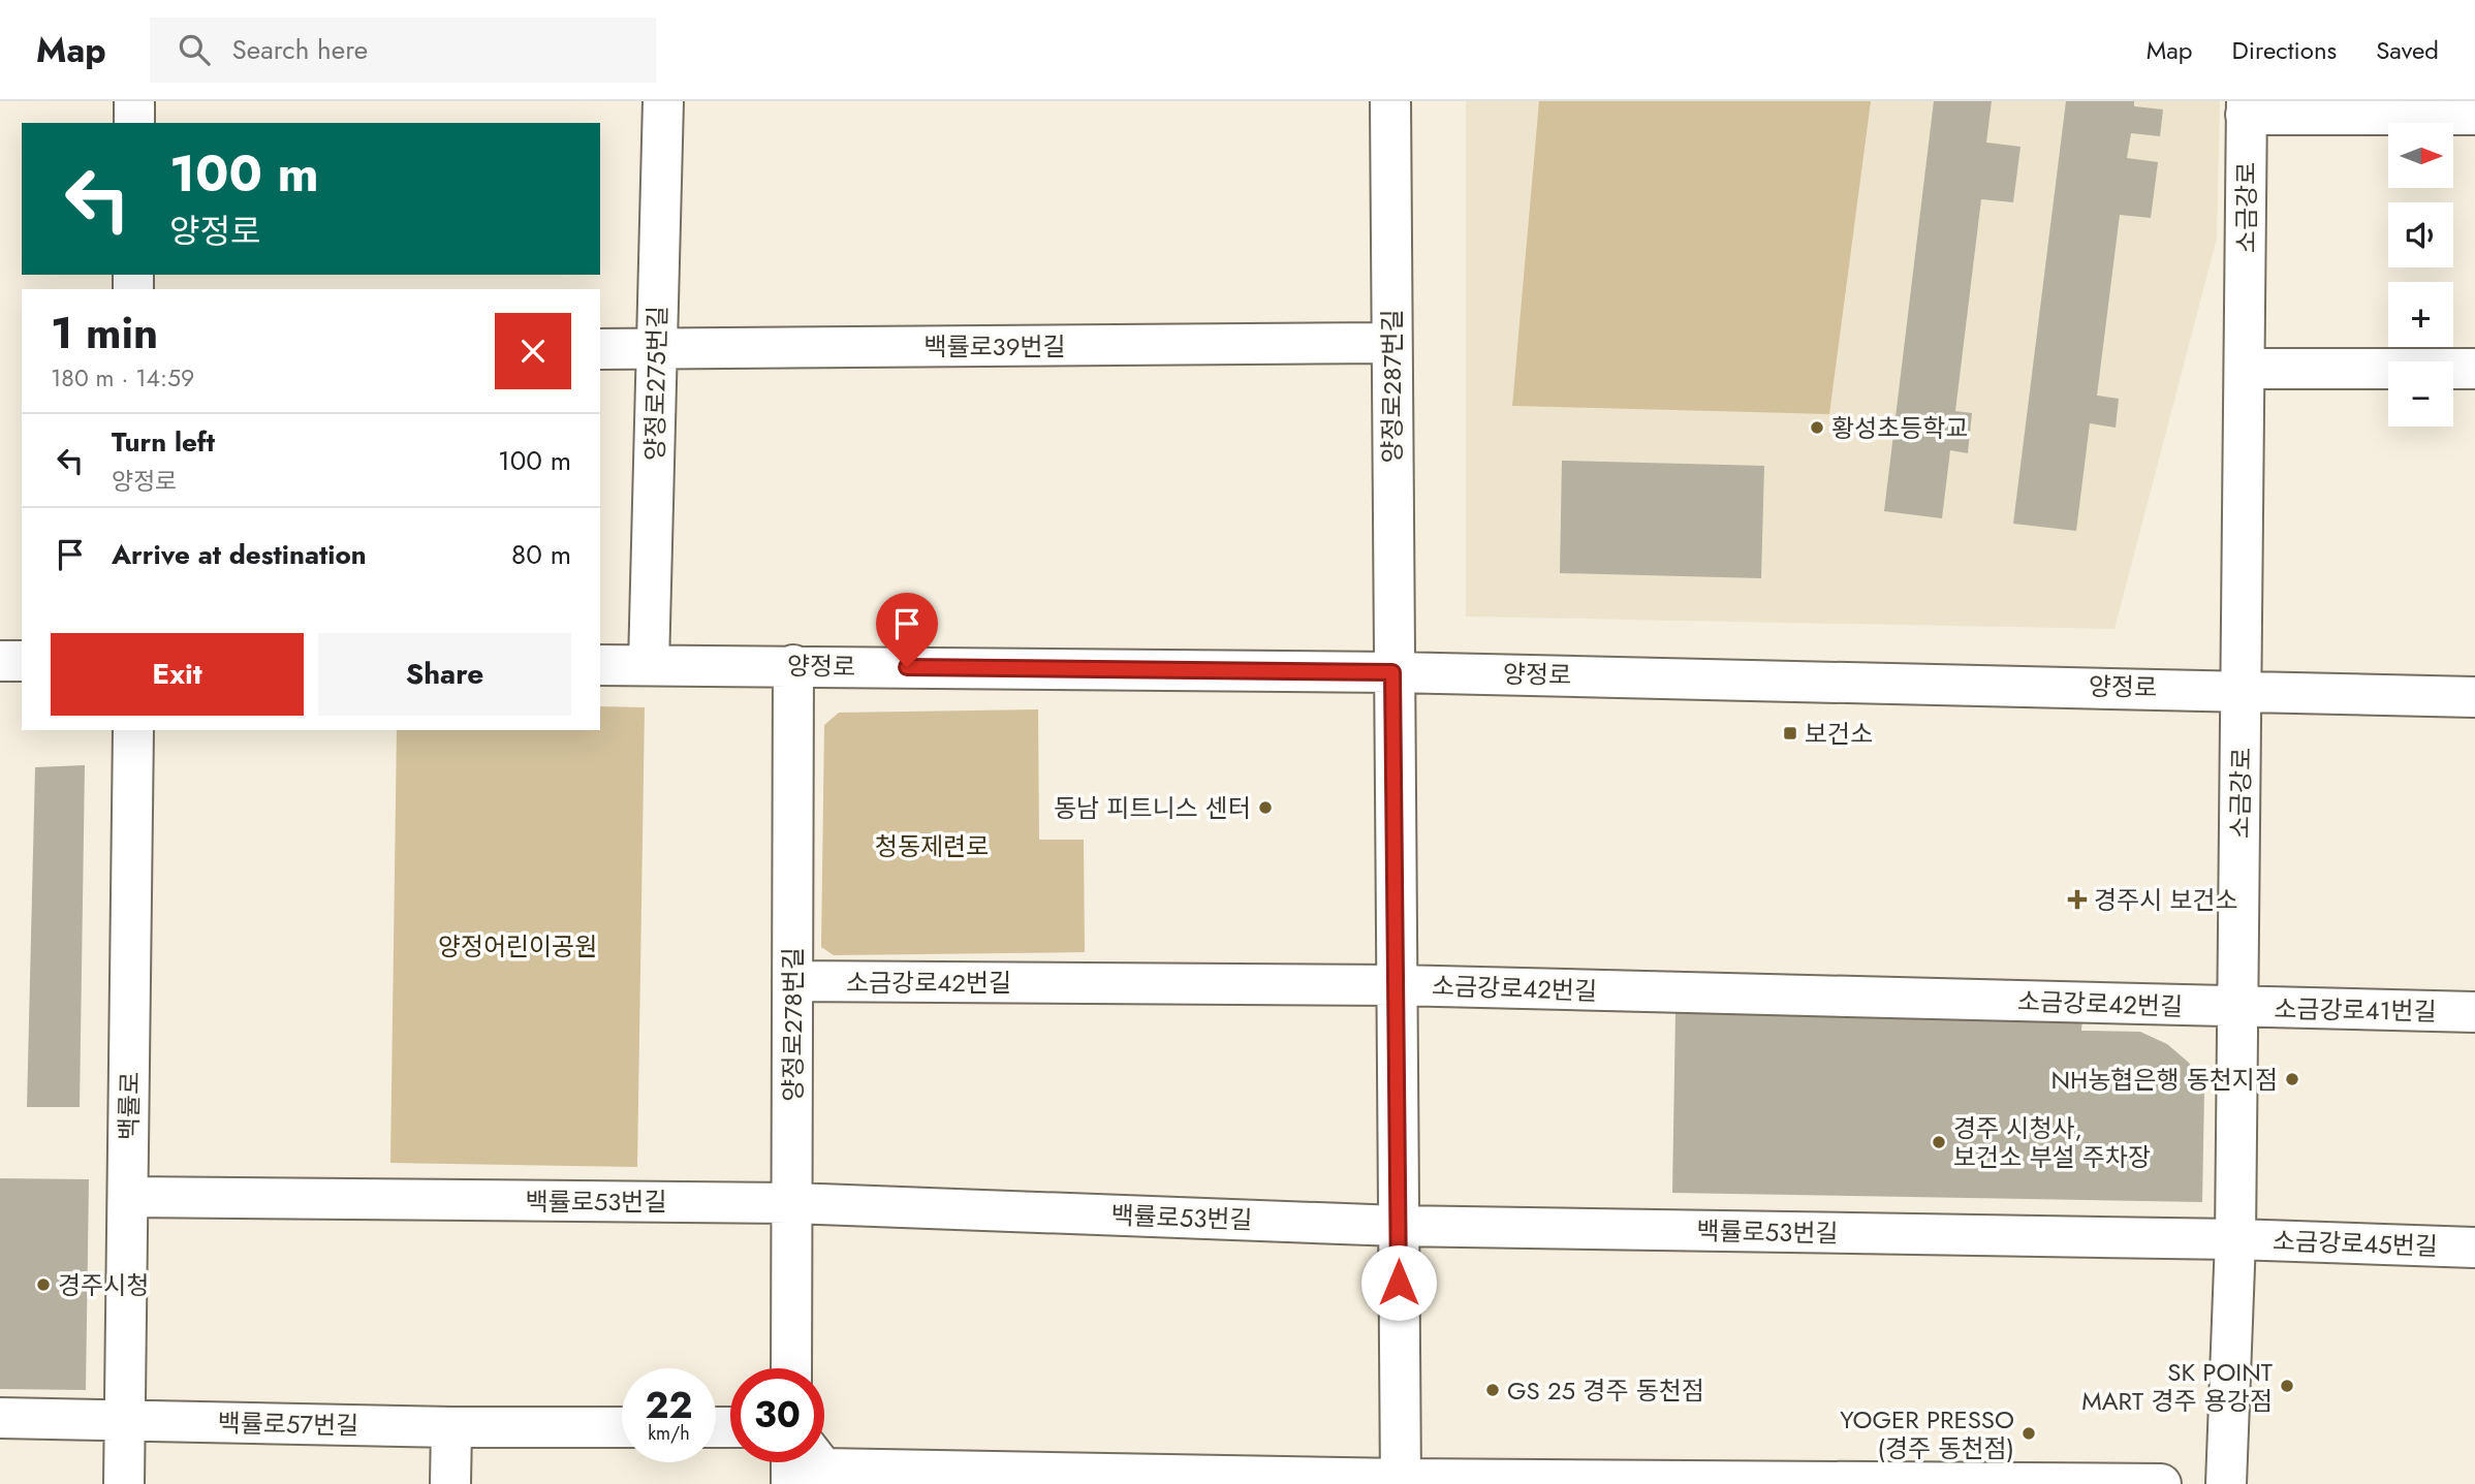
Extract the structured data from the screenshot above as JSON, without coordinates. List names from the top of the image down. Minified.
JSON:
{"streets":{"street":["소금강로","백률로39번길","양정로275번길","양정로287번길","양정로","소금강로42번길","소금강로41번길","양정로278번길","백률로","백률로53번길","소금강로45번길","백률로57번길"]},"crossings":[["소금강로","양정로"],["소금강로","소금강로42번길"],["소금강로","소금강로41번길"],["소금강로","백률로53번길"],["소금강로","소금강로45번길"],["백률로39번길","양정로275번길"],["백률로39번길","양정로287번길"],["양정로275번길","양정로"],["양정로287번길","양정로"],["양정로287번길","소금강로42번길"],["양정로287번길","백률로53번길"],["양정로","양정로278번길"],["소금강로42번길","소금강로41번길"],["소금강로42번길","양정로278번길"],["양정로278번길","백률로53번길"],["백률로","백률로53번길"],["백률로","백률로57번길"],["백률로53번길","소금강로45번길"]],"parks":["청동제련로","양정어린이공원"],"places":{"other":["황성초등학교","동남 피트니스 센터","NH농협은행 동천지점","경주 시청사, 보건소 부설 주차장","경주시청","SK POINT MART 경주 용강점","GS 25 경주 동천점","YOGER PRESSO (경주 동천점)"],"transit":["보건소"],"health":["경주시 보건소"]},"north":"right","page":{"header":"Map","search":"Search here","nav":["Map","Directions","Saved"],"map_buttons":["+","−"],"turn":["100 m","양정로"],"heading":["1 min","180 m · 14:59"],"list":[{"name":"Turn left","note":"양정로","value":"100 m"},{"name":"Arrive at destination","value":"80 m"}],"buttons":["Exit","Share"],"speed":"22 km/h","limit":"30"}}
